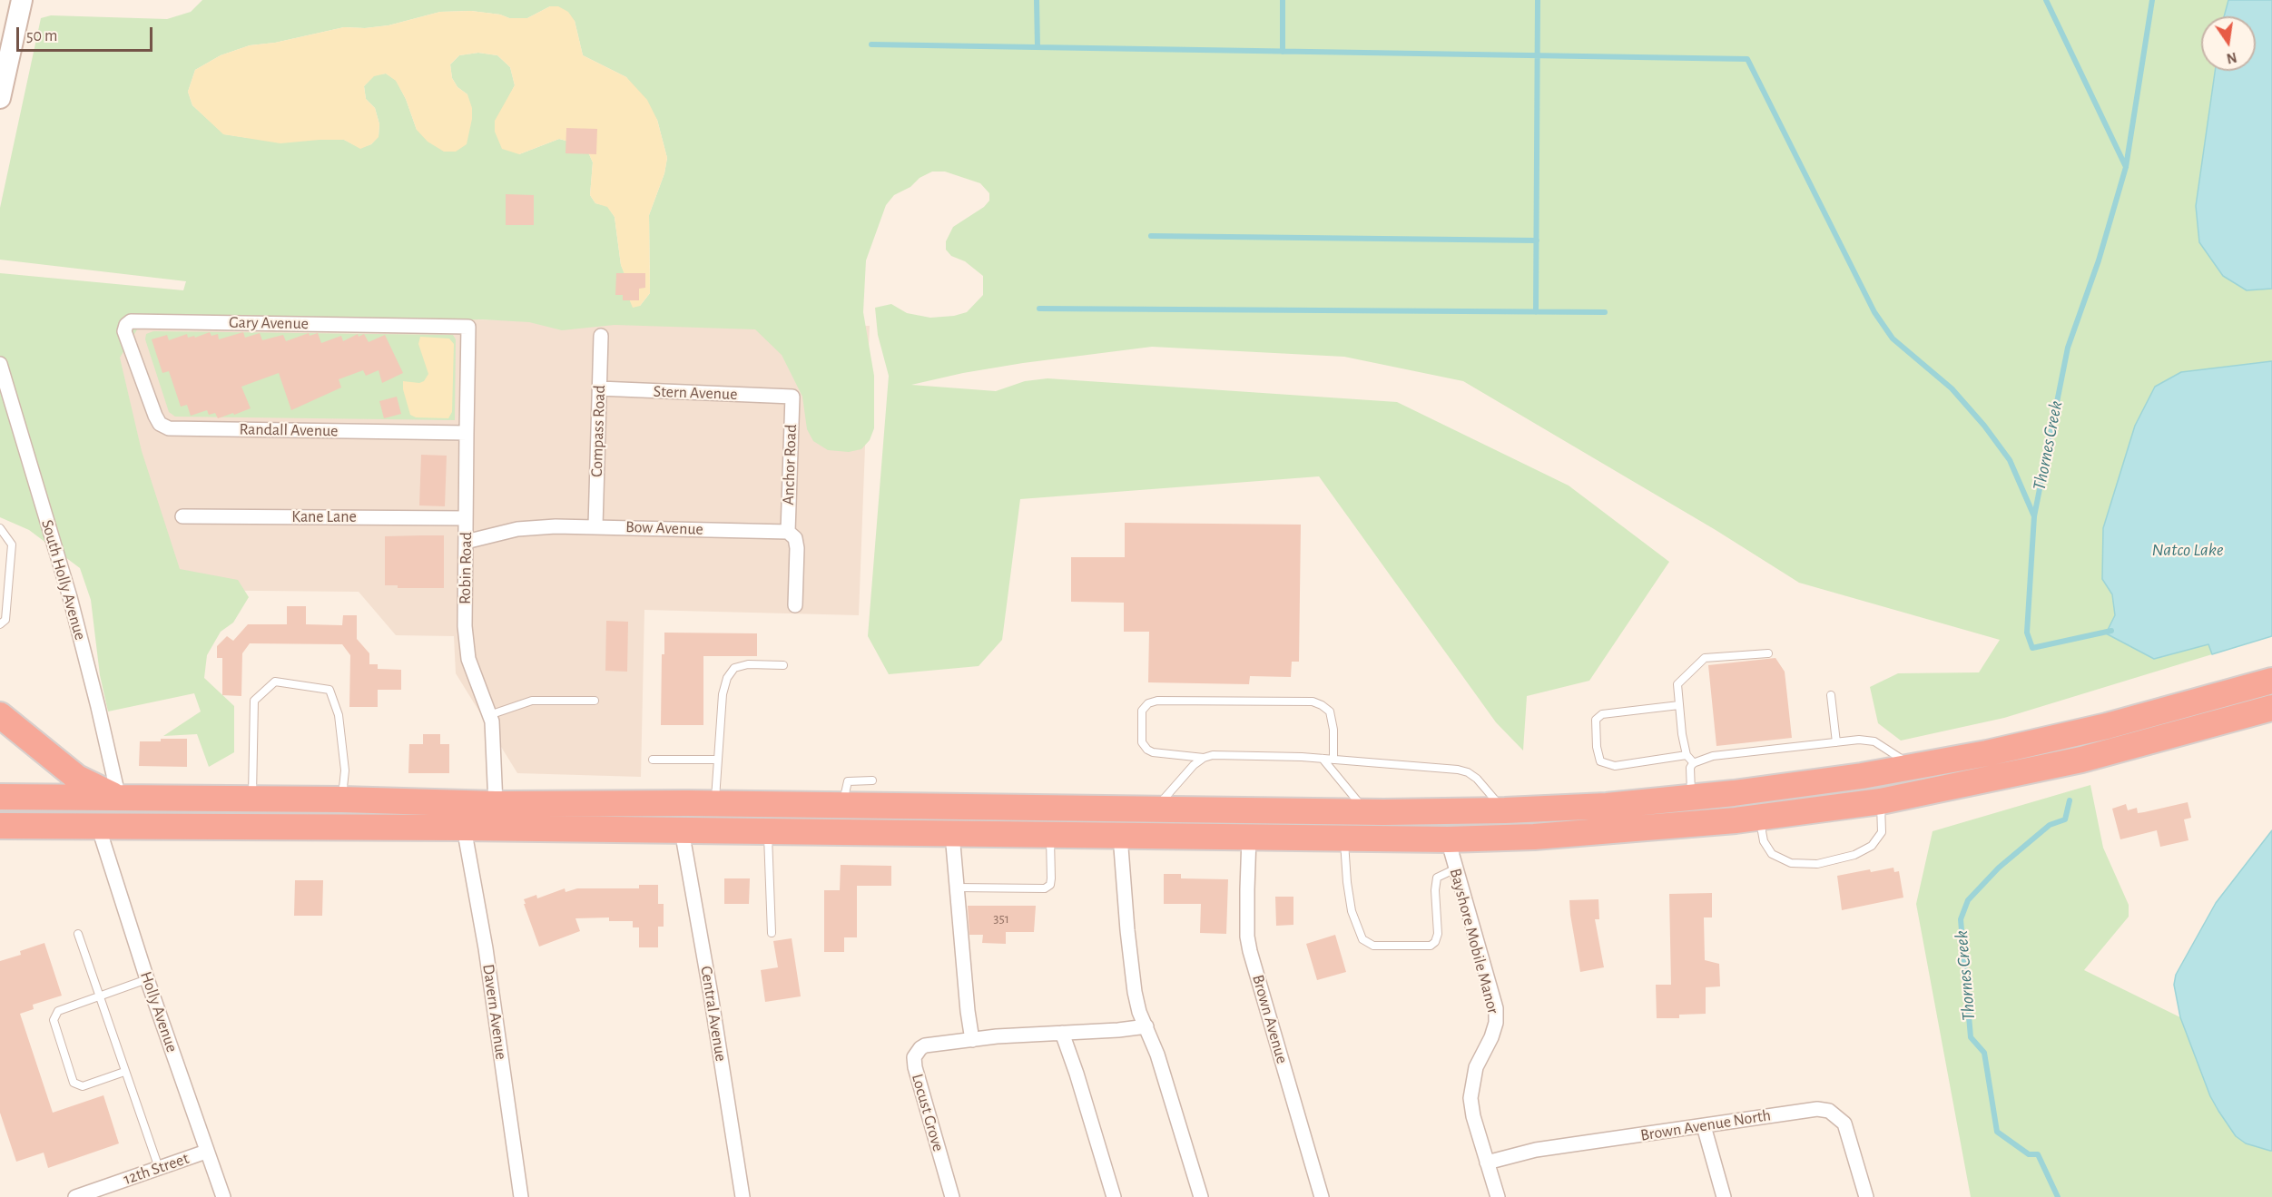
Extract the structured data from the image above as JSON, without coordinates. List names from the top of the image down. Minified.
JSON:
{"streets":{"street":["Gary Avenue","Stern Avenue","Randall Avenue","Compass Road","Anchor Road","Kane Lane","Bow Avenue","Robin Road","South Holly Avenue","Bayshore Mobile Manor","Holly Avenue","Davern Avenue","Central Avenue","Brown Avenue","Locust Grove","Brown Avenue North","12th Street"]},"crossings":[["Gary Avenue","Randall Avenue"],["Gary Avenue","Robin Road"],["Stern Avenue","Compass Road"],["Stern Avenue","Anchor Road"],["Randall Avenue","Robin Road"],["Compass Road","Bow Avenue"],["Anchor Road","Bow Avenue"],["Kane Lane","Robin Road"],["Bow Avenue","Robin Road"],["Bayshore Mobile Manor","Brown Avenue North"],["Holly Avenue","12th Street"]],"water":["Thornes Creek","Natco Lake"],"house_numbers":["351"],"scale_bar":"50 m","north":"bottom"}
